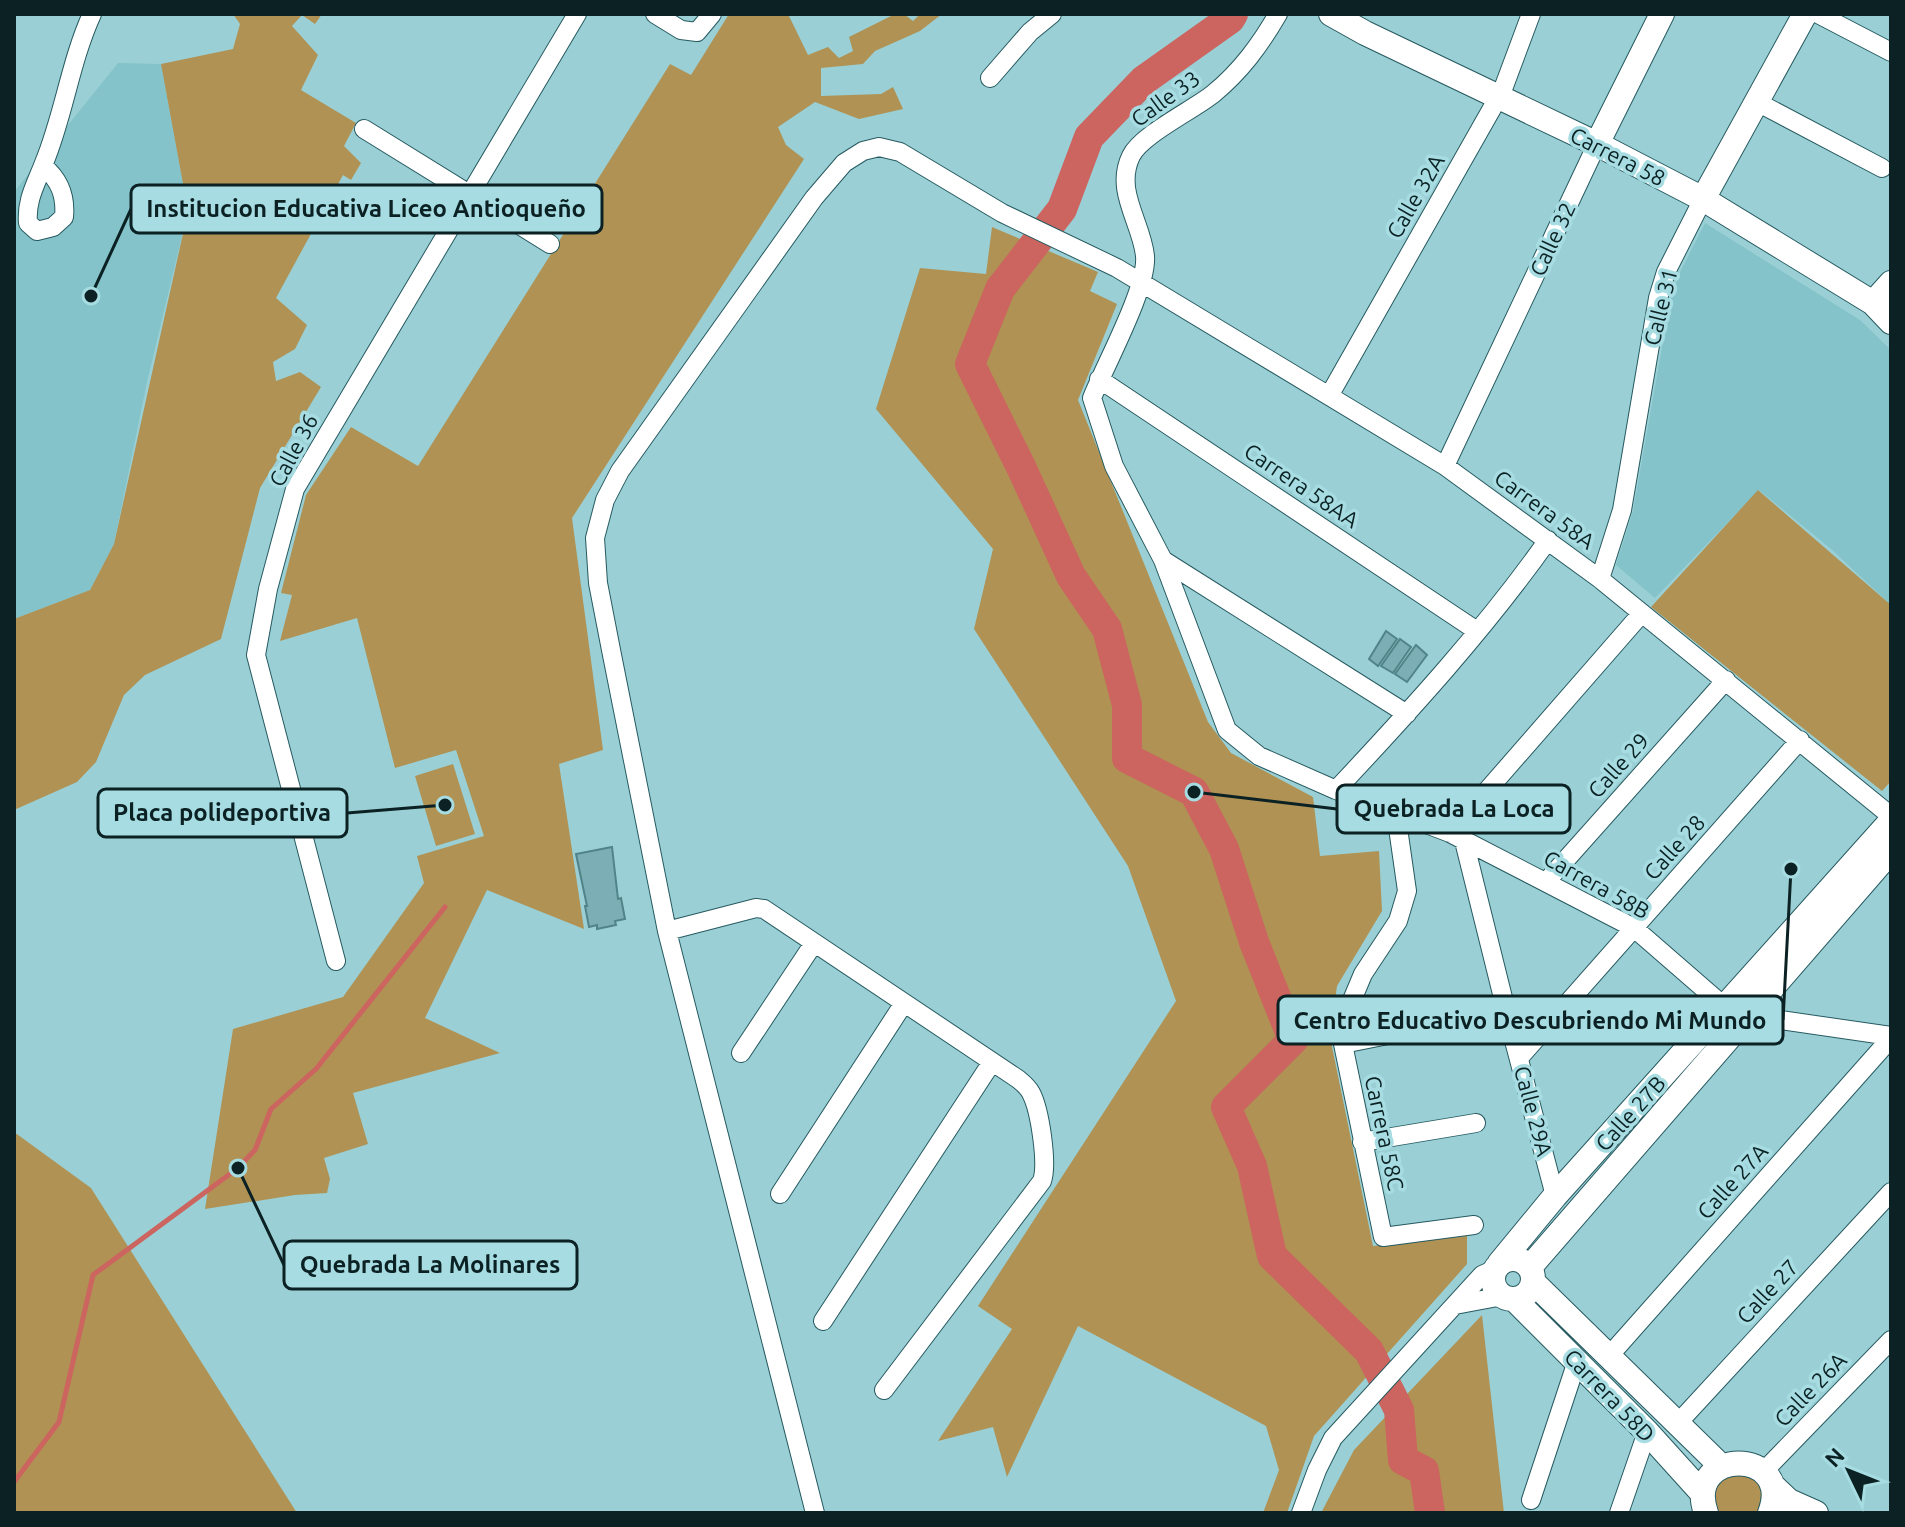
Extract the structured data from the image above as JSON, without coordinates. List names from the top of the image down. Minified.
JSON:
{"streets":{"main road":["Carrera 58","Calle 32","Calle 31","Calle 27B","Carrera 58D"],"street":["Calle 33","Calle 32A","Calle 36","Carrera 58AA","Carrera 58A","Calle 29","Calle 28","Carrera 58B","Calle 29A","Carrera 58C","Calle 27A","Calle 27","Calle 26A"]},"crossings":[["Calle 33","Carrera 58A"],["Calle 33","Carrera 58B"],["Carrera 58","Calle 32A"],["Carrera 58","Calle 32"],["Carrera 58","Calle 31"],["Calle 32A","Carrera 58A"],["Calle 32","Carrera 58A"],["Calle 31","Carrera 58A"],["Carrera 58AA","Carrera 58B"],["Carrera 58A","Calle 29"],["Carrera 58A","Calle 28"],["Carrera 58A","Carrera 58B"],["Carrera 58A","Calle 27B"],["Calle 29","Carrera 58B"],["Calle 28","Carrera 58B"],["Calle 28","Calle 29A"],["Carrera 58B","Calle 29A"],["Carrera 58B","Calle 27B"],["Carrera 58B","Carrera 58C"],["Carrera 58B","Calle 27A"],["Calle 29A","Calle 27B"],["Calle 27B","Carrera 58D"],["Calle 27A","Carrera 58D"],["Calle 27","Carrera 58D"]],"places":["Institucion Educativa Liceo Antioqueño","Quebrada La Loca","Placa polideportiva","Centro Educativo Descubriendo Mi Mundo","Quebrada La Molinares"],"north":"top left"}
